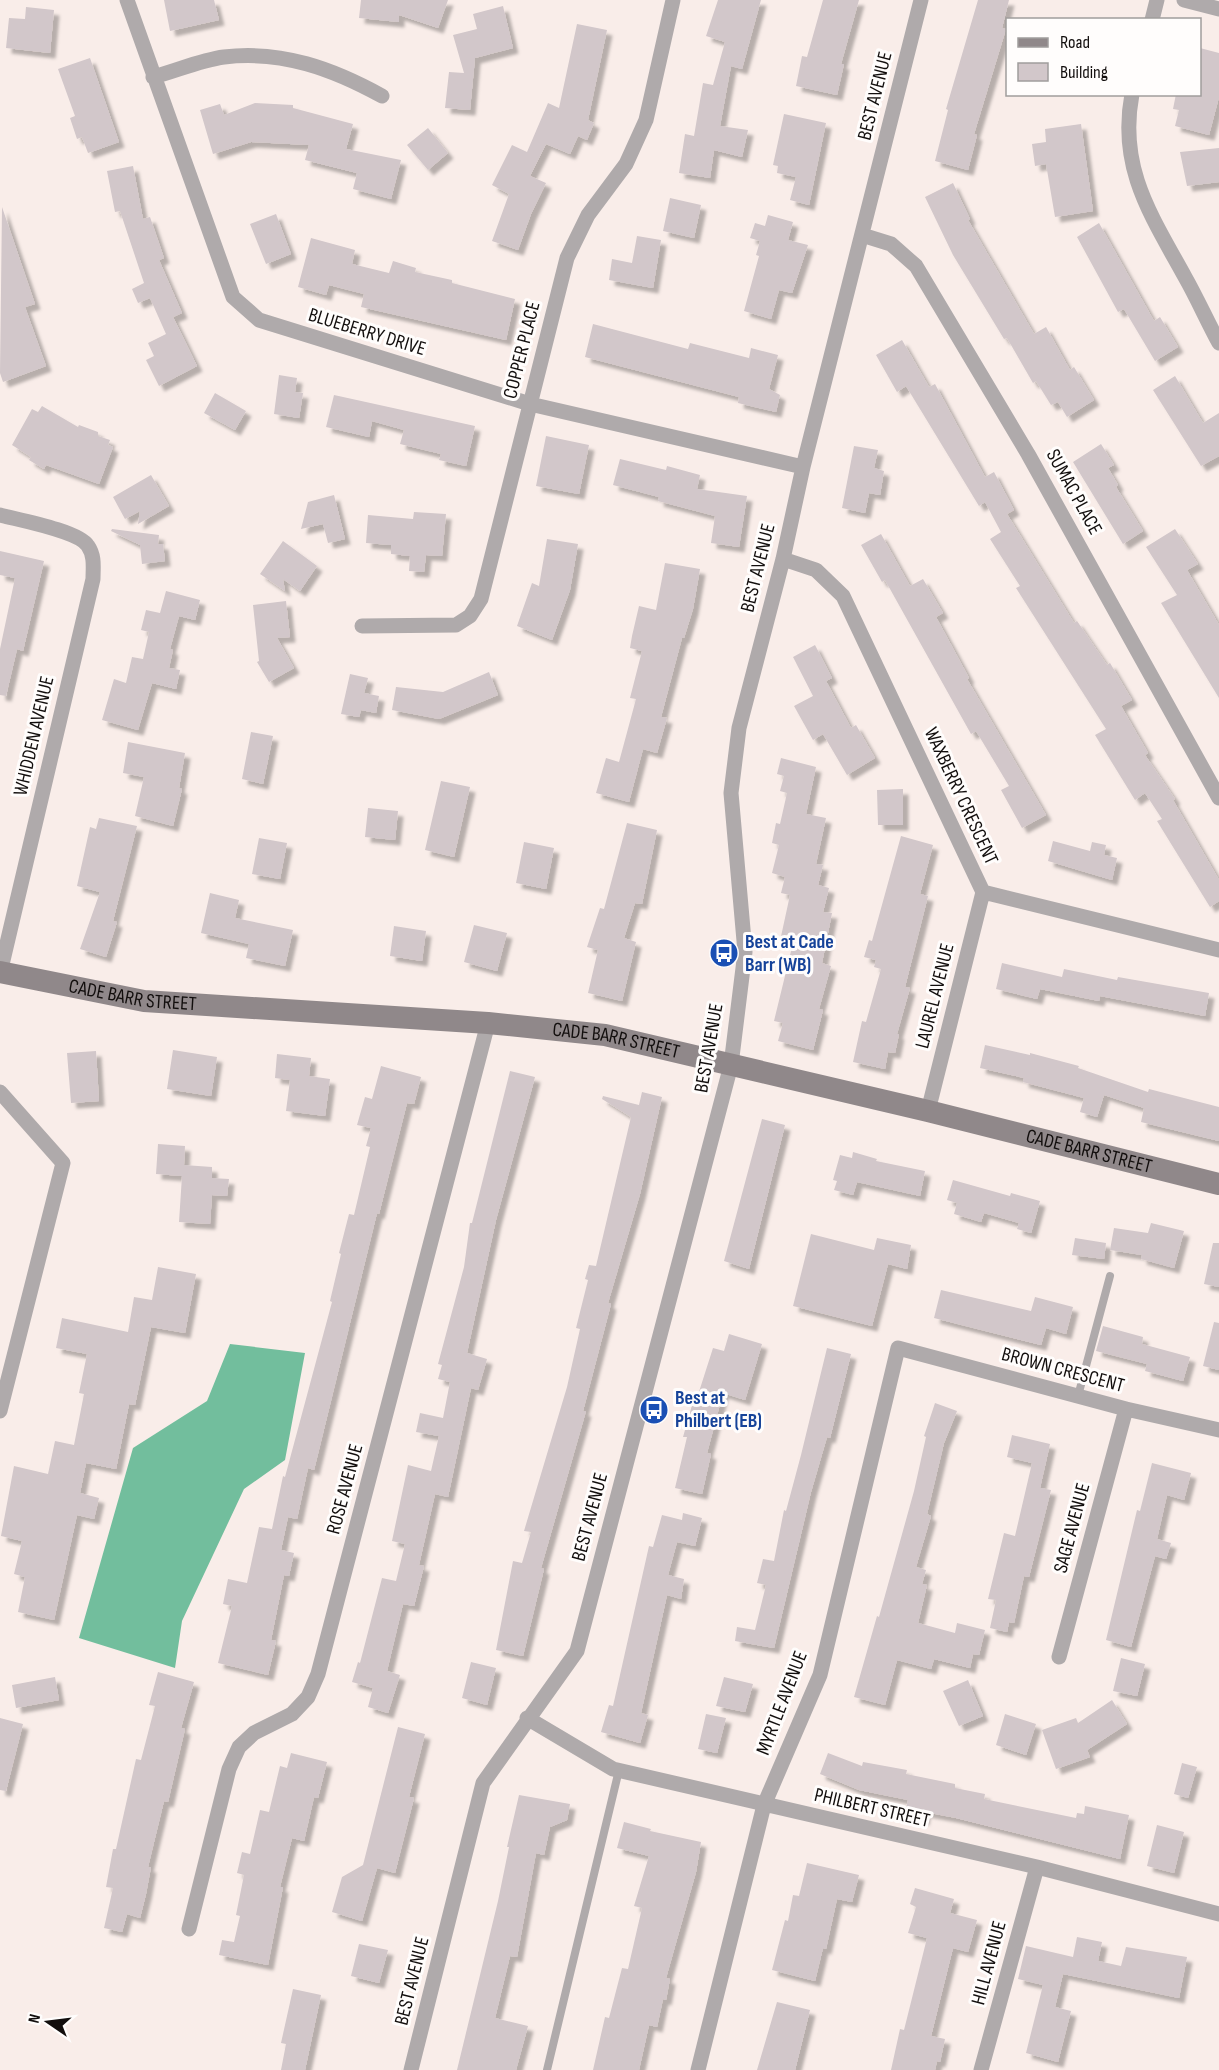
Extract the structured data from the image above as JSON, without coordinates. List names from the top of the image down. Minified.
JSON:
{"streets":{"street":["BEST AVENUE","BLUEBERRY DRIVE","COPPER PLACE","SUMAC PLACE","WHIDDEN AVENUE","WAXBERRY CRESCENT","CADE BARR STREET","LAUREL AVENUE","BROWN CRESCENT","ROSE AVENUE","SAGE AVENUE","MYRTLE AVENUE","PHILBERT STREET","HILL AVENUE"]},"crossings":[["BEST AVENUE","BLUEBERRY DRIVE"],["BEST AVENUE","SUMAC PLACE"],["BEST AVENUE","WAXBERRY CRESCENT"],["BEST AVENUE","CADE BARR STREET"],["BEST AVENUE","PHILBERT STREET"],["BLUEBERRY DRIVE","COPPER PLACE"],["WHIDDEN AVENUE","CADE BARR STREET"],["WAXBERRY CRESCENT","LAUREL AVENUE"],["CADE BARR STREET","LAUREL AVENUE"],["CADE BARR STREET","ROSE AVENUE"],["BROWN CRESCENT","SAGE AVENUE"],["BROWN CRESCENT","MYRTLE AVENUE"],["MYRTLE AVENUE","PHILBERT STREET"],["PHILBERT STREET","HILL AVENUE"]],"places":{"bus stop":["Best at Cade Barr (WB)","Best at Philbert (EB)"]},"legend":["Road","Building"],"north":"left"}
